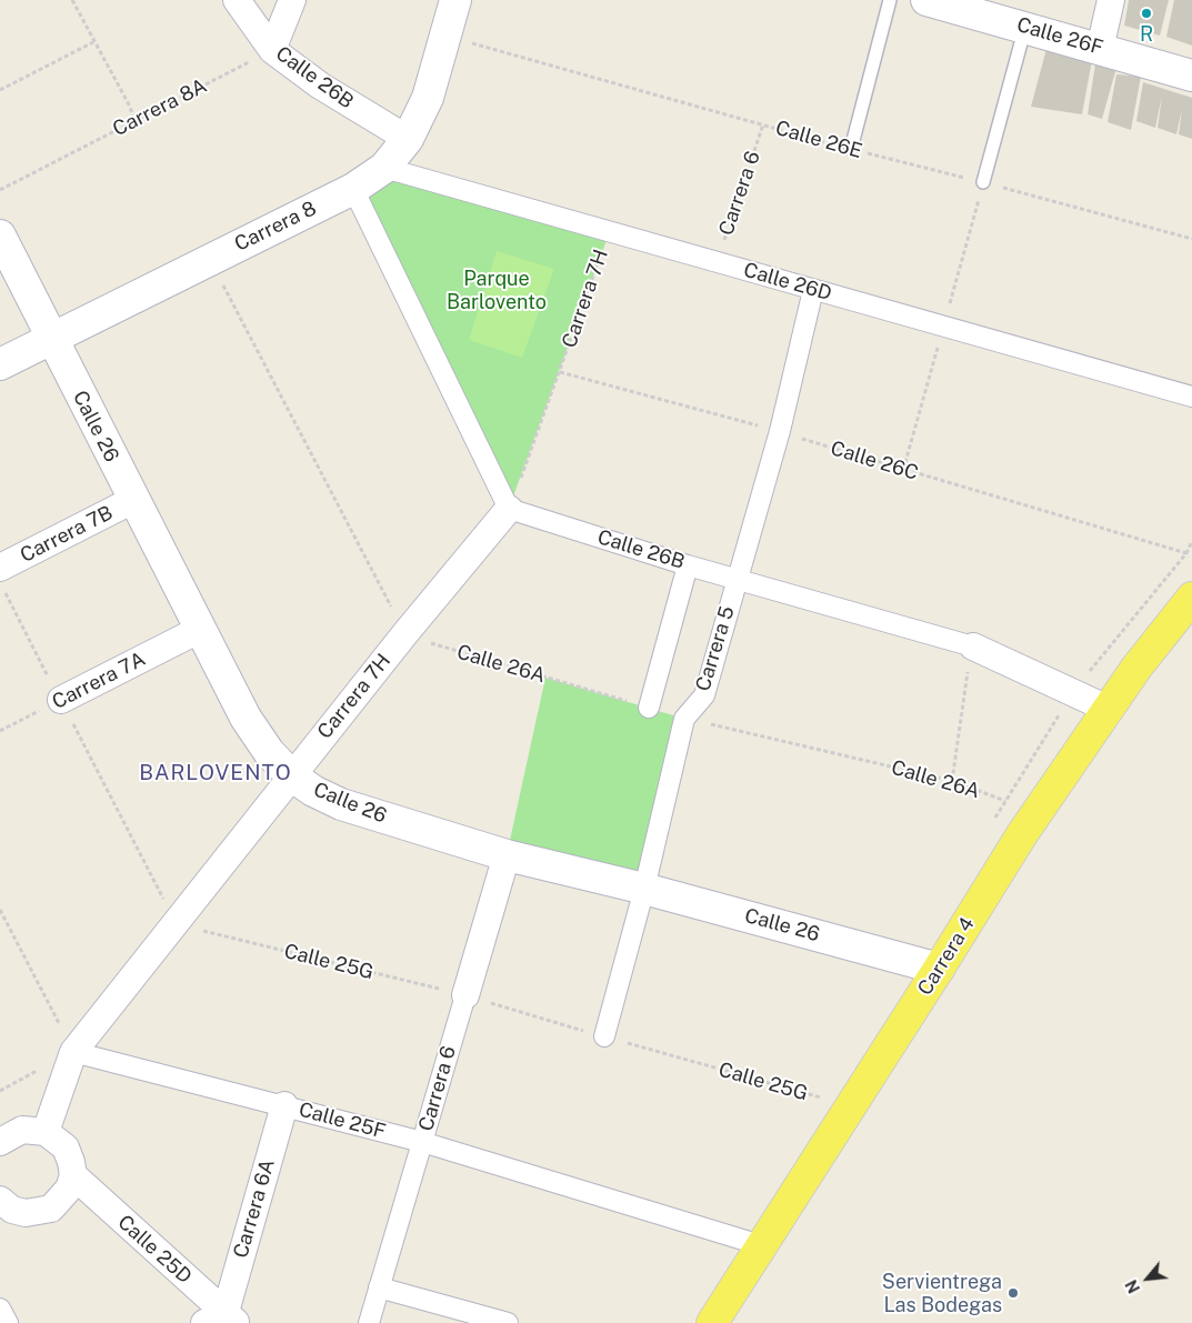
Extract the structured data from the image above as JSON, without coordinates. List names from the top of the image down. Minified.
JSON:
{"streets":{"main road":["Carrera 4"],"street":["Calle 26F","Calle 26B","Carrera 6","Carrera 8","Calle 26D","Carrera 7H","Calle 26","Carrera 7B","Carrera 5","Carrera 7A","Calle 25F","Carrera 6A","Calle 25D"],"path":["Carrera 8A","Calle 26E","Calle 26C","Calle 26A","Calle 25G"]},"crossings":[["Calle 26B","Carrera 8A"],["Calle 26B","Carrera 8"],["Calle 26B","Carrera 7H"],["Calle 26B","Carrera 5"],["Calle 26B","Carrera 4"],["Calle 26E","Carrera 6"],["Calle 26E","Carrera 8"],["Carrera 6","Calle 26D"],["Carrera 6","Calle 26"],["Carrera 6","Calle 25G"],["Carrera 6","Calle 25F"],["Carrera 8","Calle 26D"],["Carrera 8","Calle 26"],["Calle 26D","Carrera 7H"],["Calle 26D","Carrera 5"],["Carrera 7H","Calle 26"],["Carrera 7H","Calle 26C"],["Carrera 7H","Calle 26A"],["Carrera 7H","Calle 25G"],["Carrera 7H","Calle 25F"],["Calle 26","Carrera 7B"],["Calle 26","Carrera 5"],["Calle 26","Carrera 7A"],["Calle 26","Carrera 4"],["Calle 26C","Carrera 5"],["Carrera 5","Calle 26A"],["Carrera 5","Calle 25G"],["Carrera 4","Calle 25G"],["Carrera 4","Calle 25F"],["Calle 25F","Carrera 6A"],["Carrera 6A","Calle 25D"]],"districts":["BARLOVENTO"],"parks":["Parque Barlovento"],"places":["R","Servientrega Las Bodegas"],"north":"bottom left"}
